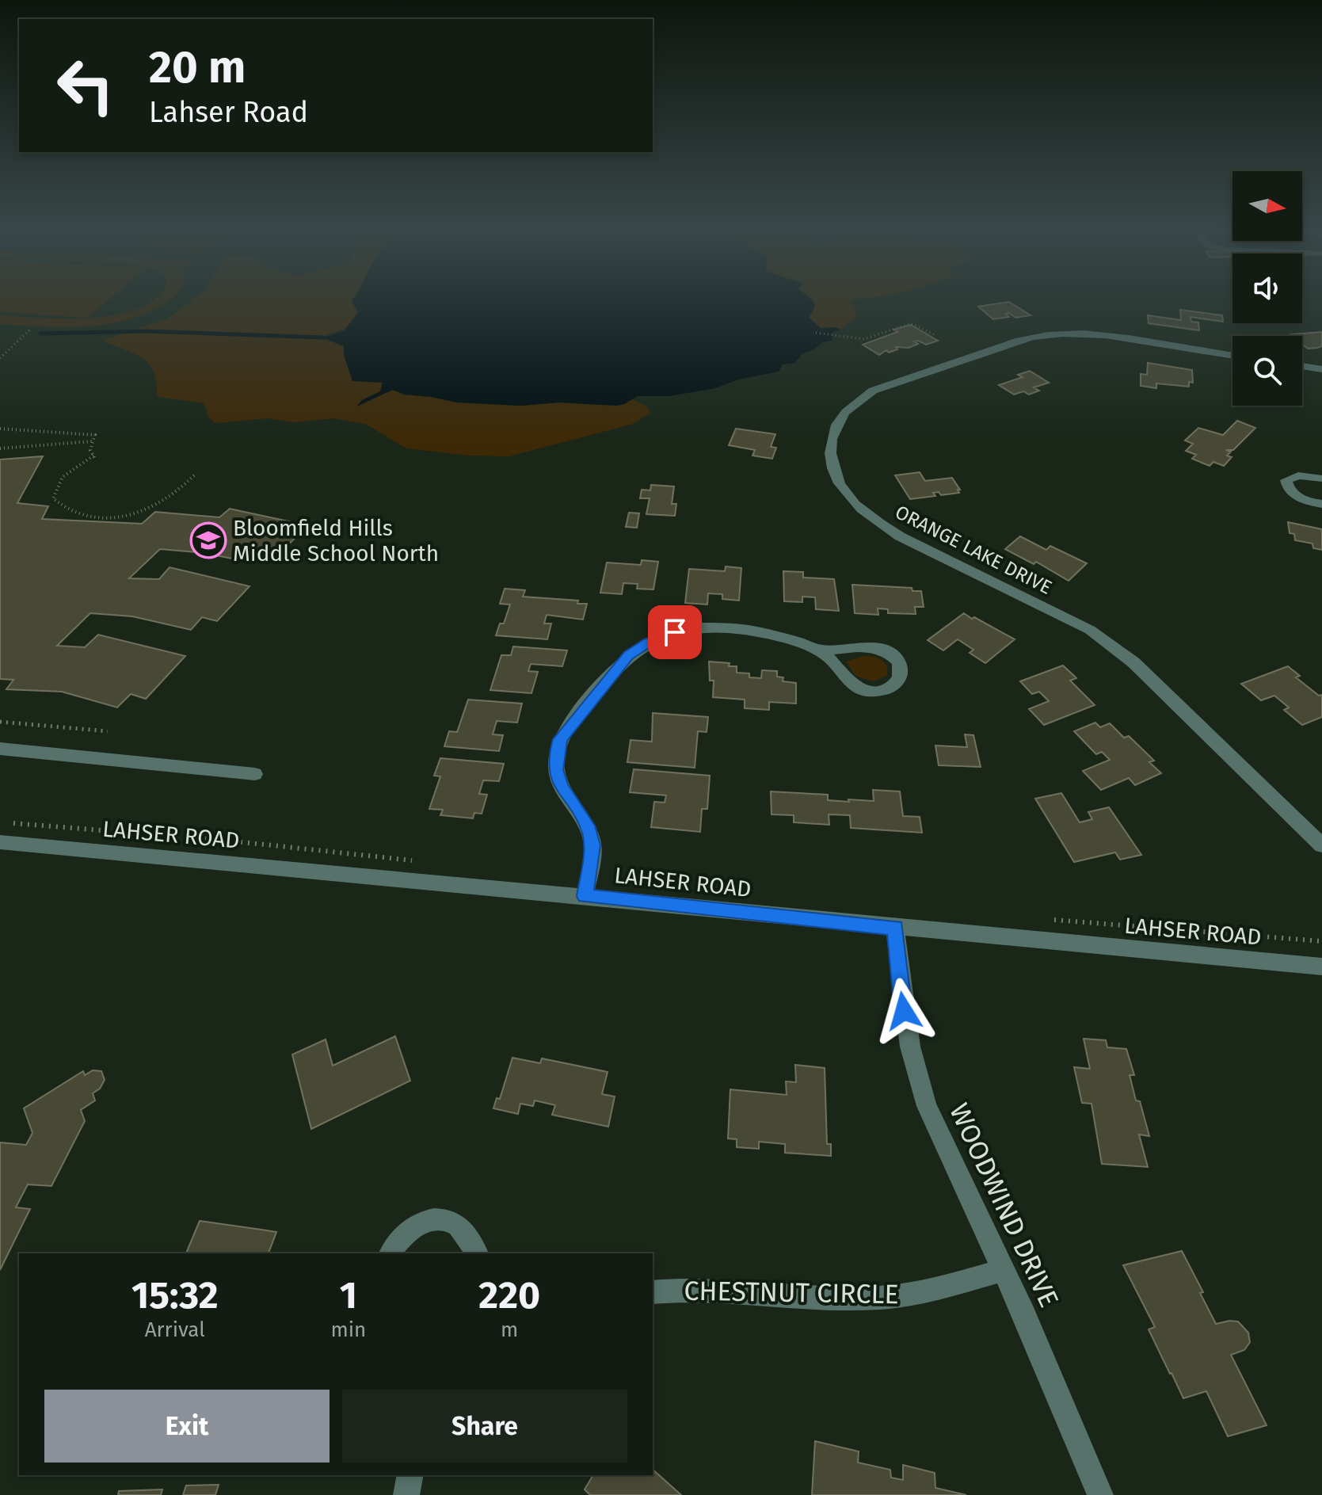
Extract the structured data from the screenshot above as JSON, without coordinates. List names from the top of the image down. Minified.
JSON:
{"streets":{"street":["ORANGE LAKE DRIVE","LAHSER ROAD","WOODWIND DRIVE","CHESTNUT CIRCLE"]},"crossings":[["LAHSER ROAD","WOODWIND DRIVE"],["WOODWIND DRIVE","CHESTNUT CIRCLE"]],"places":{"school or university":["Bloomfield Hills Middle School North"]},"north":"right","page":{"turn":["20 m","Lahser Road"],"eta":["15:32","Arrival","1","min","220","m"],"buttons":["Exit","Share"]}}
